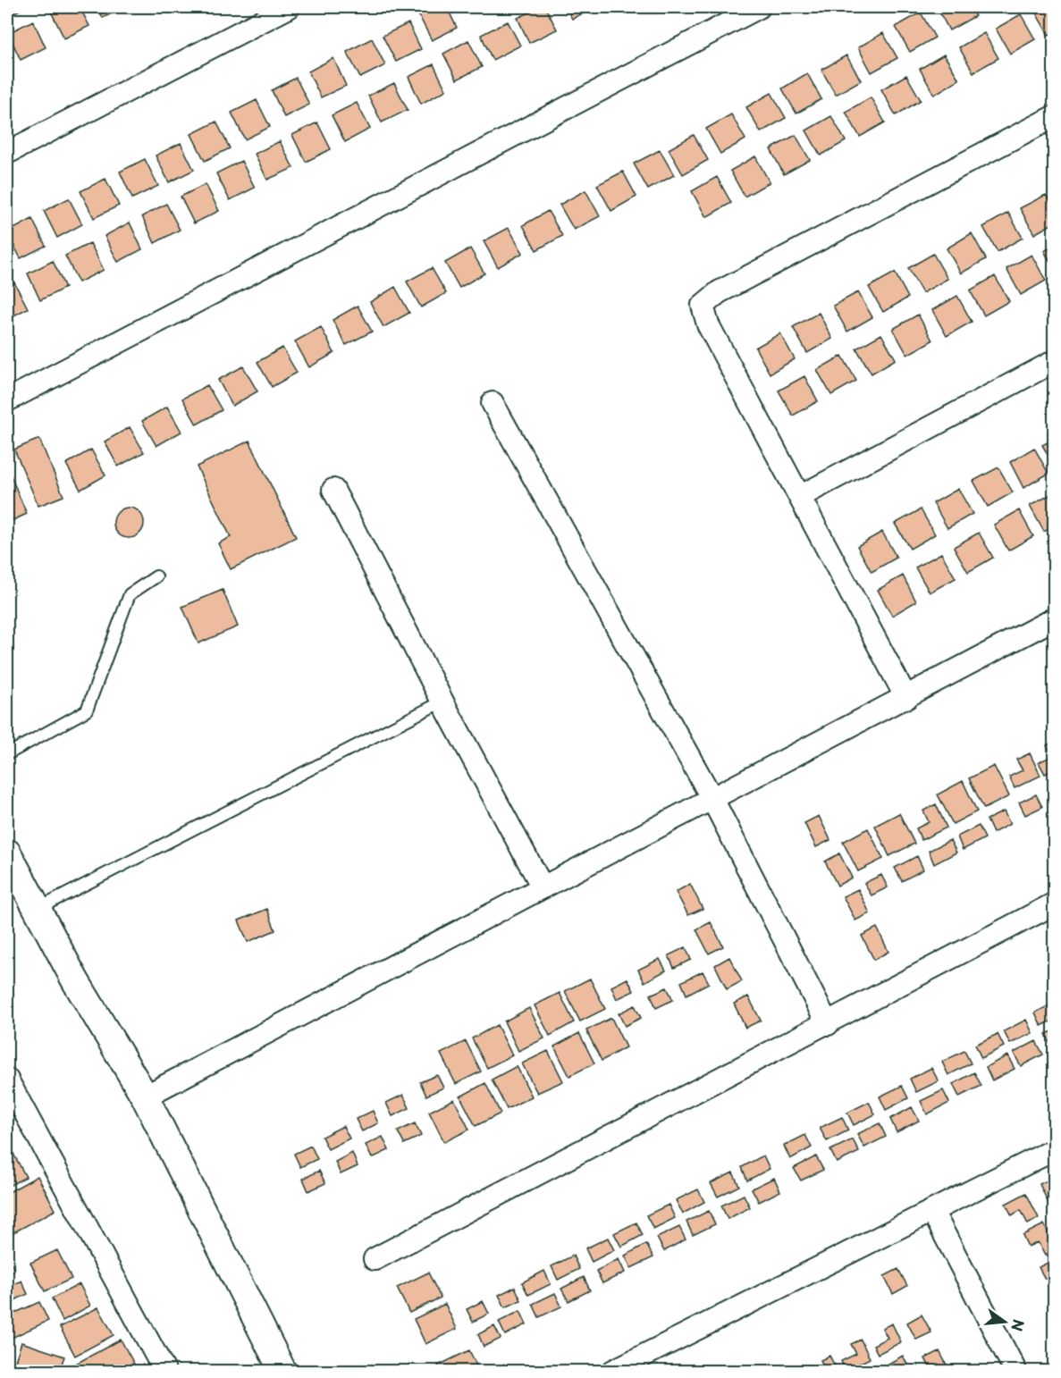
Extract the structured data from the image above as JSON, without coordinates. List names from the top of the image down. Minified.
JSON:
{"north":"right"}
